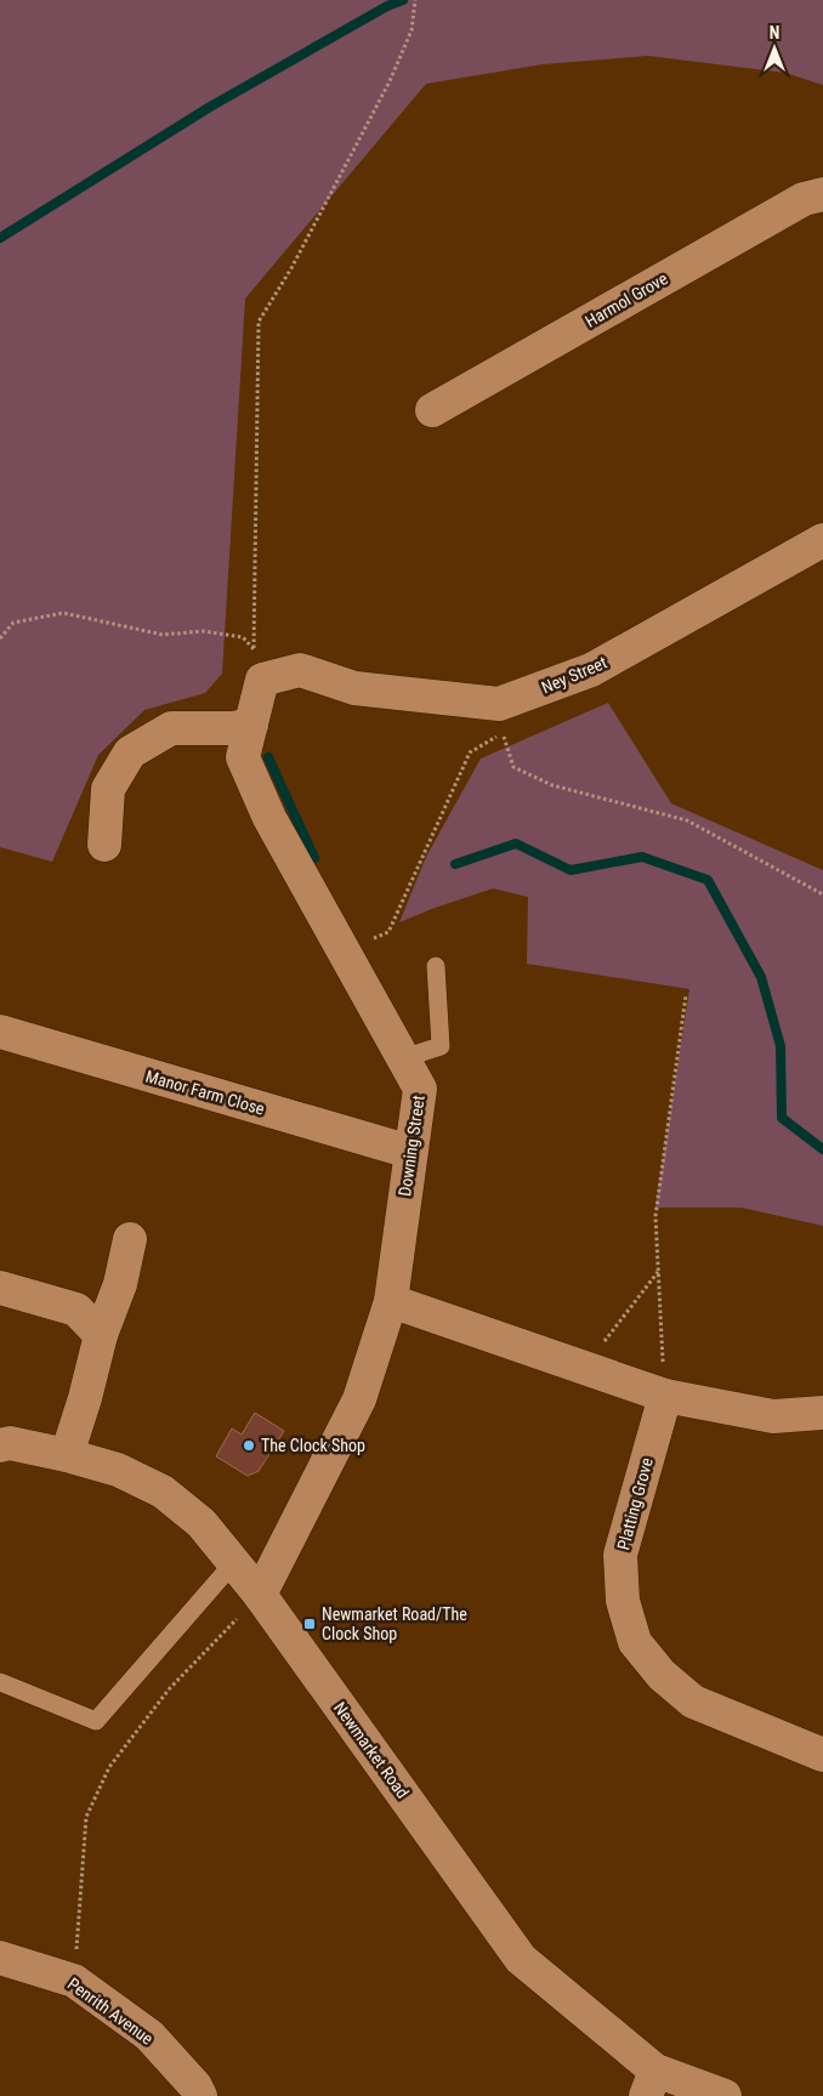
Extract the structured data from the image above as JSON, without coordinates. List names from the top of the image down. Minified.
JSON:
{"streets":{"street":["Harmol Grove","Ney Street","Manor Farm Close","Downing Street","Platting Grove","Newmarket Road","Penrith Avenue"]},"crossings":[["Ney Street","Downing Street"],["Manor Farm Close","Downing Street"],["Downing Street","Newmarket Road"]],"places":{"other":["The Clock Shop"],"transit":["Newmarket Road/The Clock Shop"]},"north":"top"}
